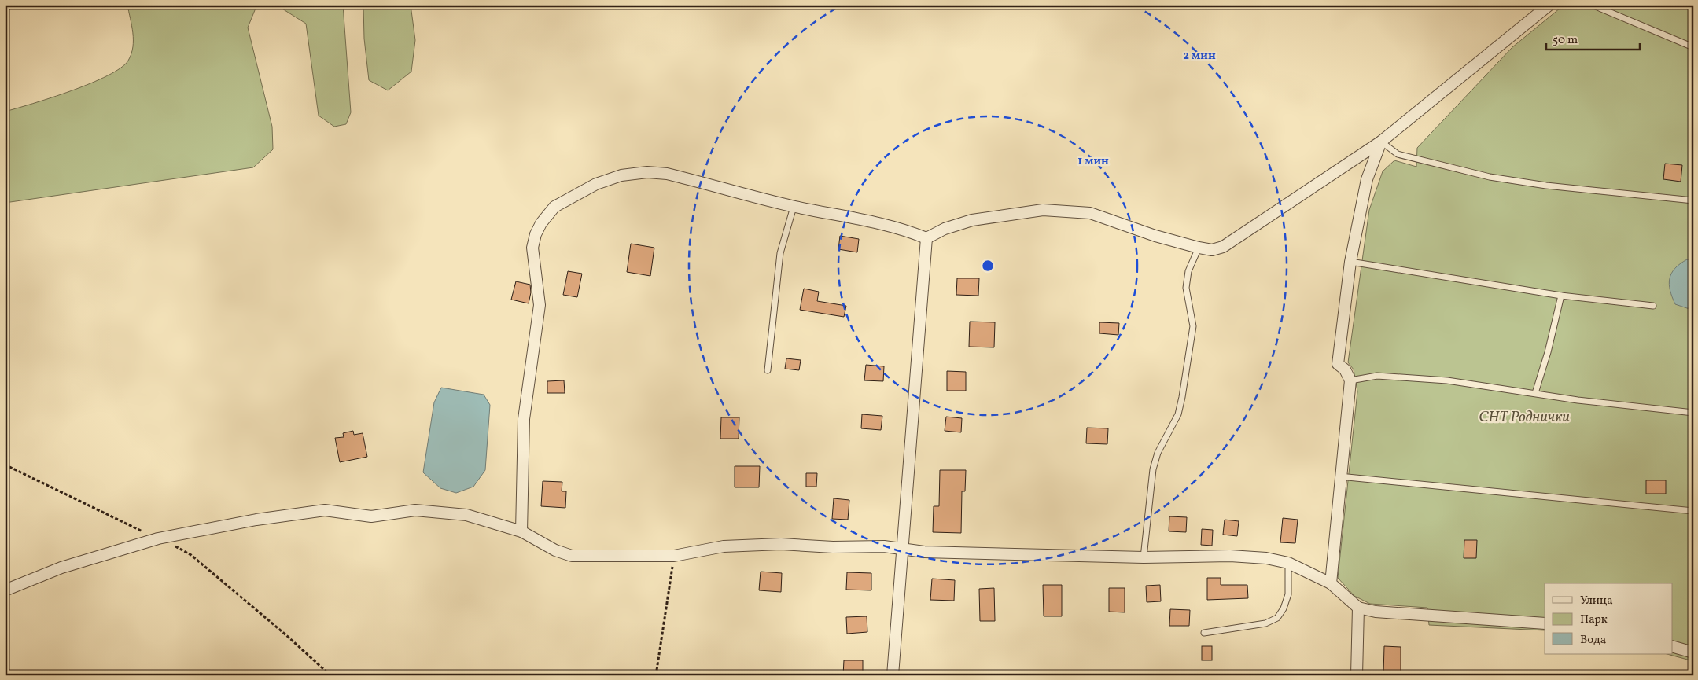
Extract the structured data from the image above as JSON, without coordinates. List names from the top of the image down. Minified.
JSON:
{"parks":["СНТ Роднички"],"legend":["Улица","Парк","Вода"],"scale_bar":"50 m","rings":["2 мин","1 мин"]}
